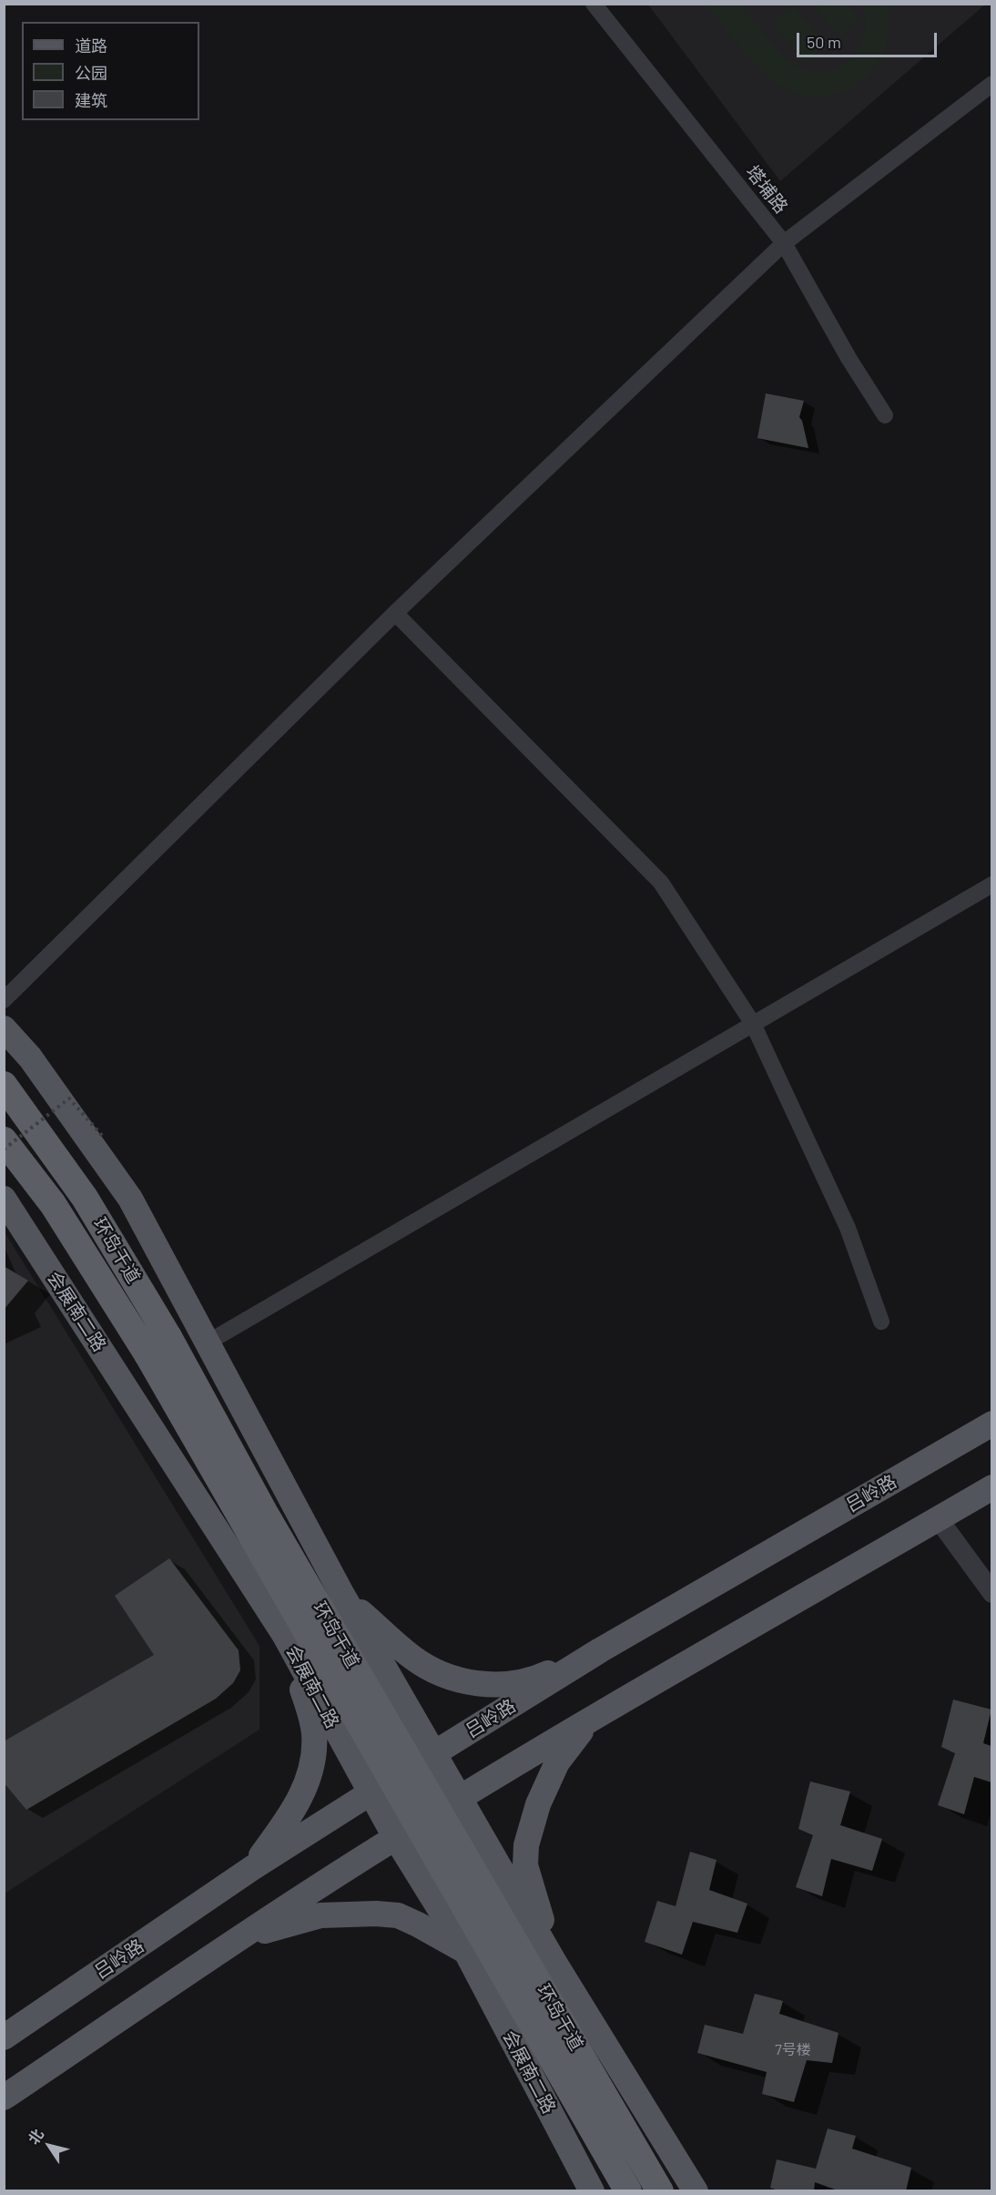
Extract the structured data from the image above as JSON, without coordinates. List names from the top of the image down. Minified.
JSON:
{"streets":{"highway":["环岛干道"],"main road":["会展南二路","吕岭路"],"street":["塔埔路"]},"crossings":[["会展南二路","吕岭路"]],"house_numbers":["7号楼"],"legend":["道路","公园","建筑"],"scale_bar":"50 m","north":"top left"}
